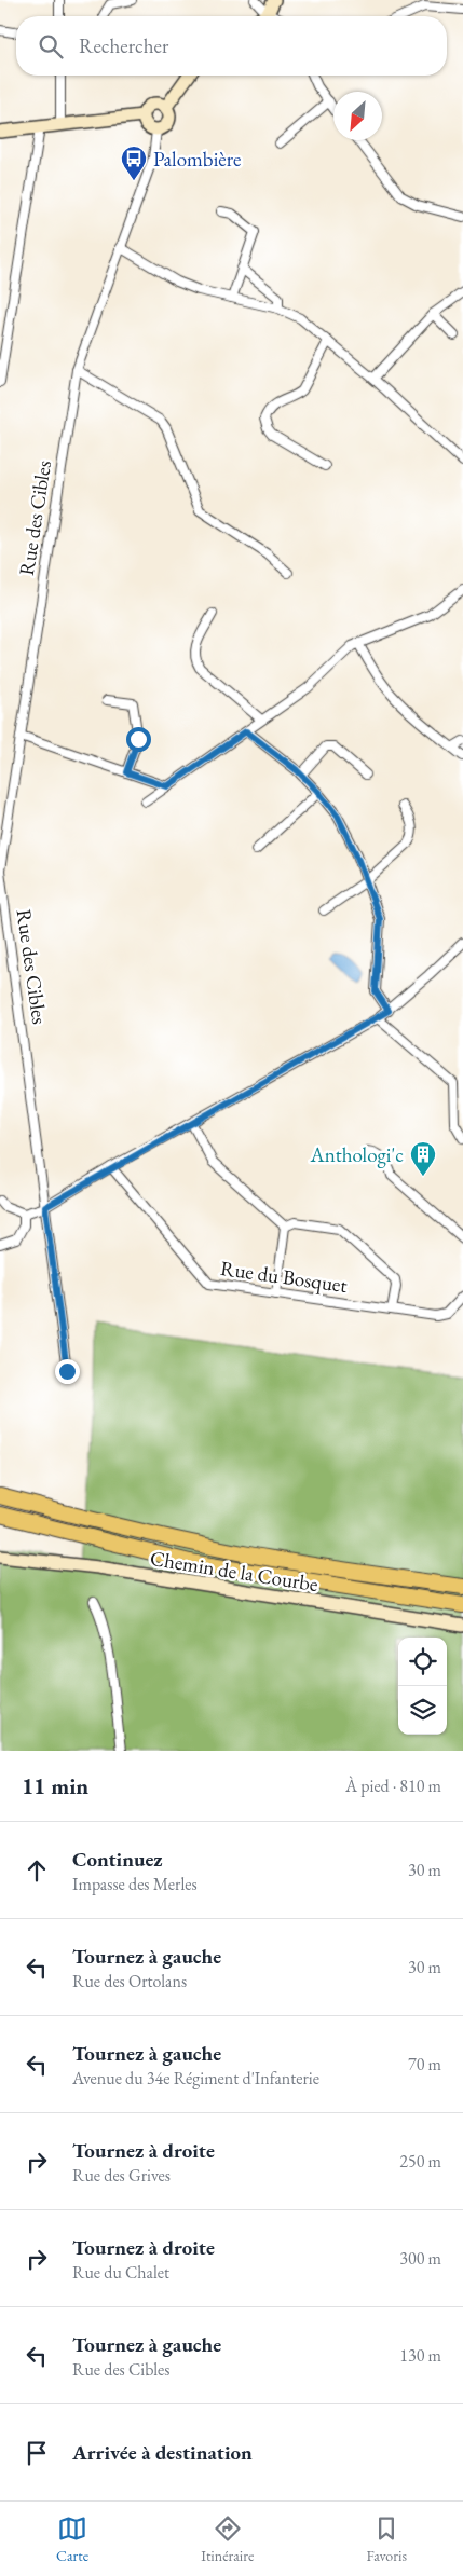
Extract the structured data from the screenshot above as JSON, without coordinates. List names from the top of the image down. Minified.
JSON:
{"streets":{"street":["Rue des Cibles","Rue du Bosquet","Chemin de la Courbe"]},"places":{"bus stop":["Palombière"],"building":["Anthologi'c"]},"north":"bottom left","page":{"search":"Rechercher","heading":["11 min","À pied · 810 m"],"list":[["Continuez","Impasse des Merles","30 m"],["Tournez à gauche","Rue des Ortolans","30 m"],["Tournez à gauche","Avenue du 34e Régiment d'Infanterie","70 m"],["Tournez à droite","Rue des Grives","250 m"],["Tournez à droite","Rue du Chalet","300 m"],["Tournez à gauche","Rue des Cibles","130 m"],"Arrivée à destination"],"nav":["Carte","Itinéraire","Favoris"]}}
